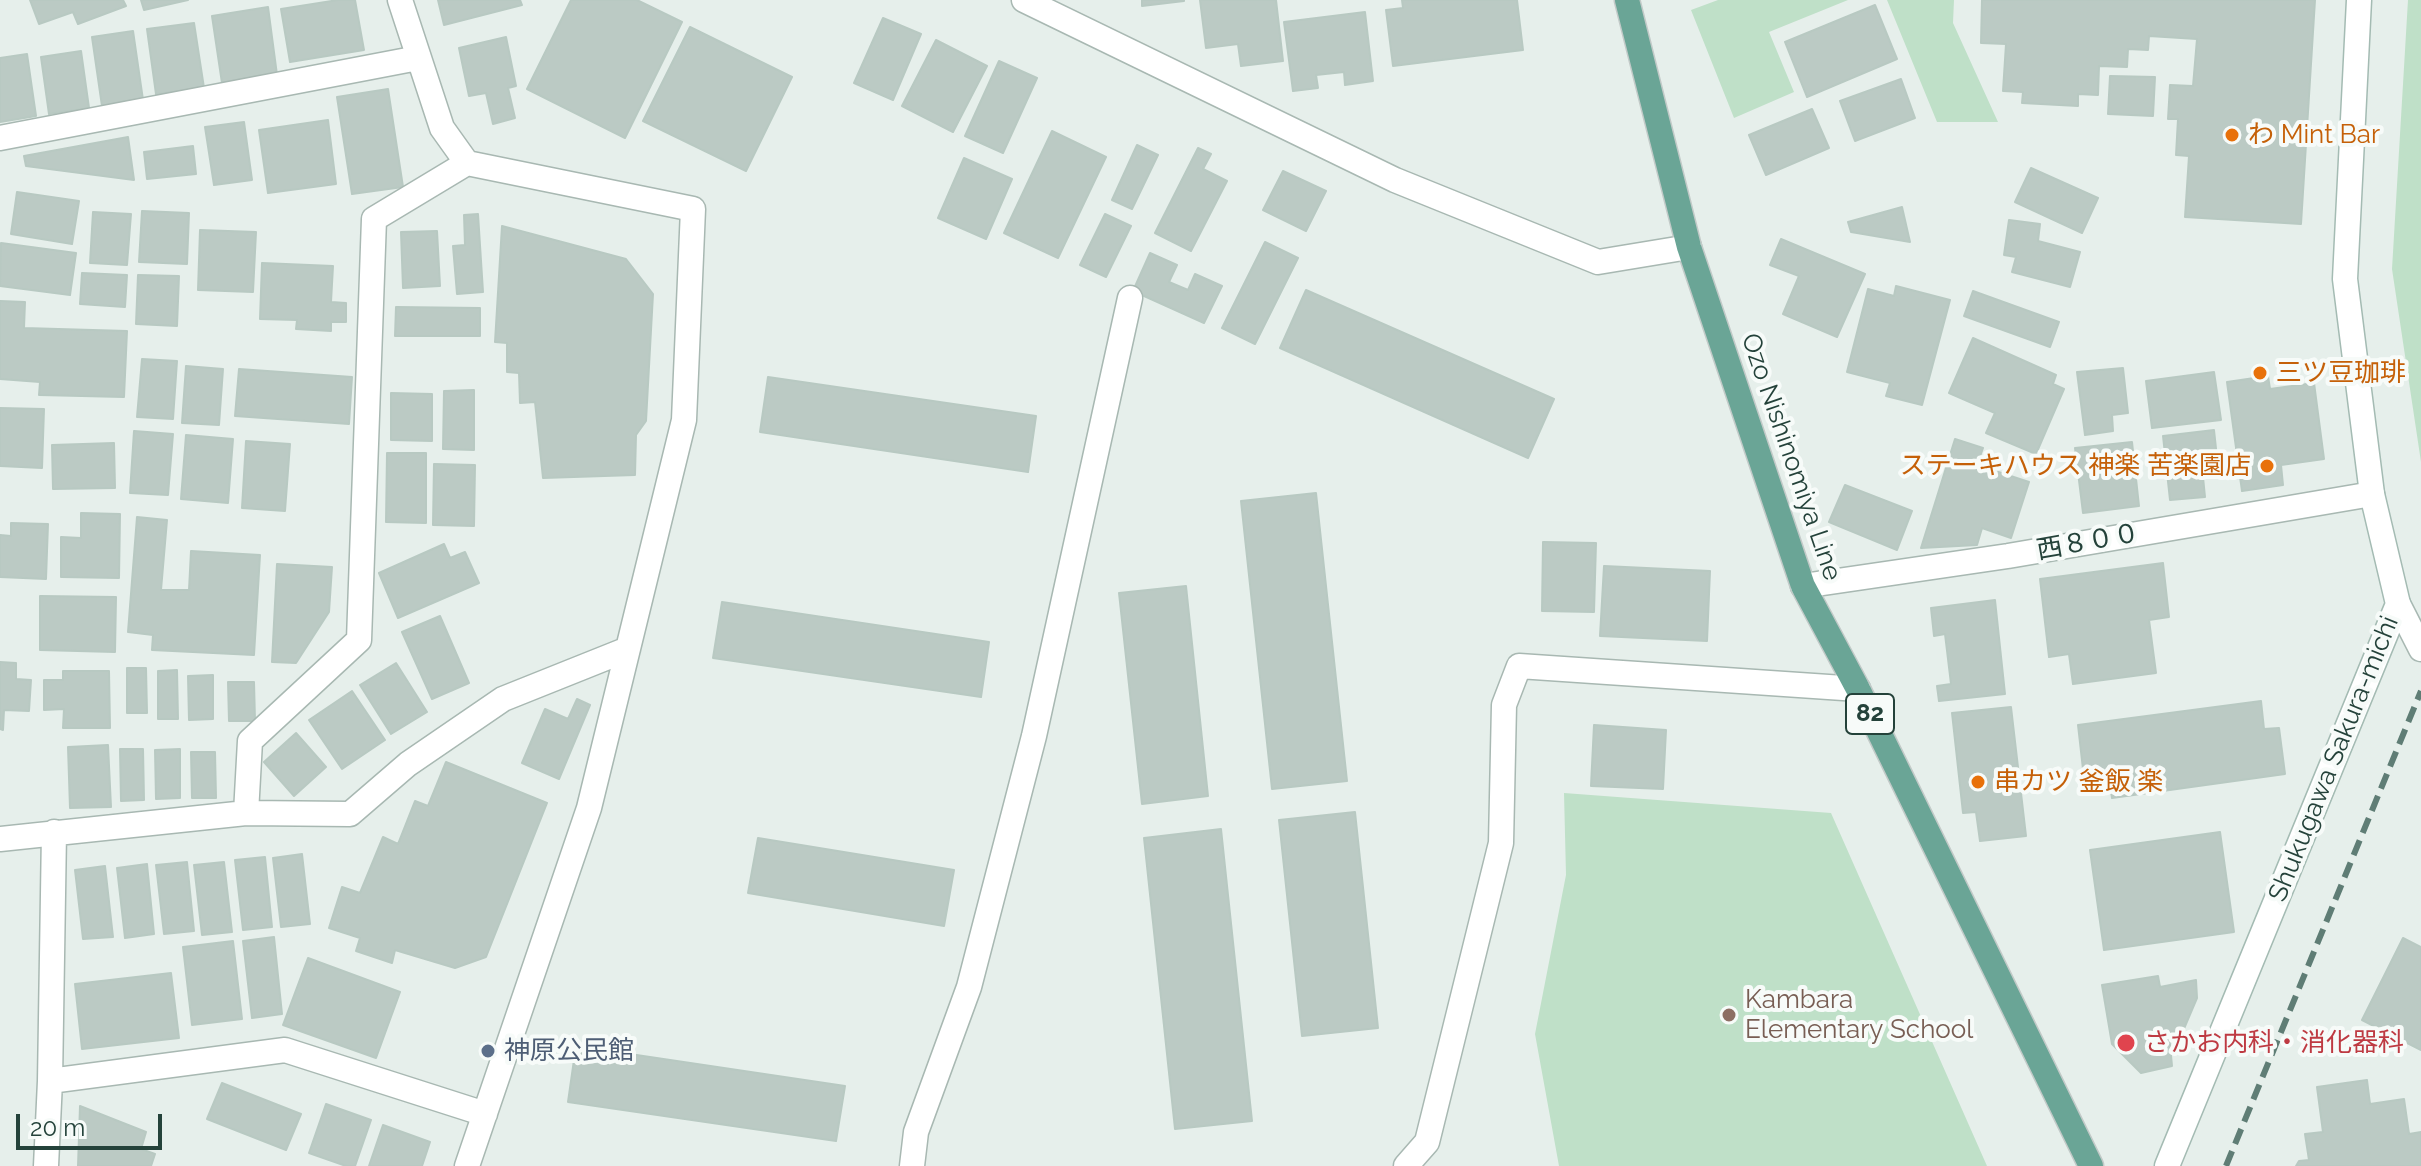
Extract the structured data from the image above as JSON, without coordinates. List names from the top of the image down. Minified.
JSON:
{"streets":{"main road":["Ozo Nishinomiya Line","82"],"street":["西８００","Shukugawa Sakura-michi"]},"crossings":[["Ozo Nishinomiya Line","西８００"],["西８００","Shukugawa Sakura-michi"]],"places":["わ Mint Bar","三ツ豆珈琲","ステーキハウス 神楽 苦楽園店","串カツ 釜飯 楽","Kambara Elementary School","さかお内科・消化器科","神原公民館"],"scale_bar":"20 m"}
